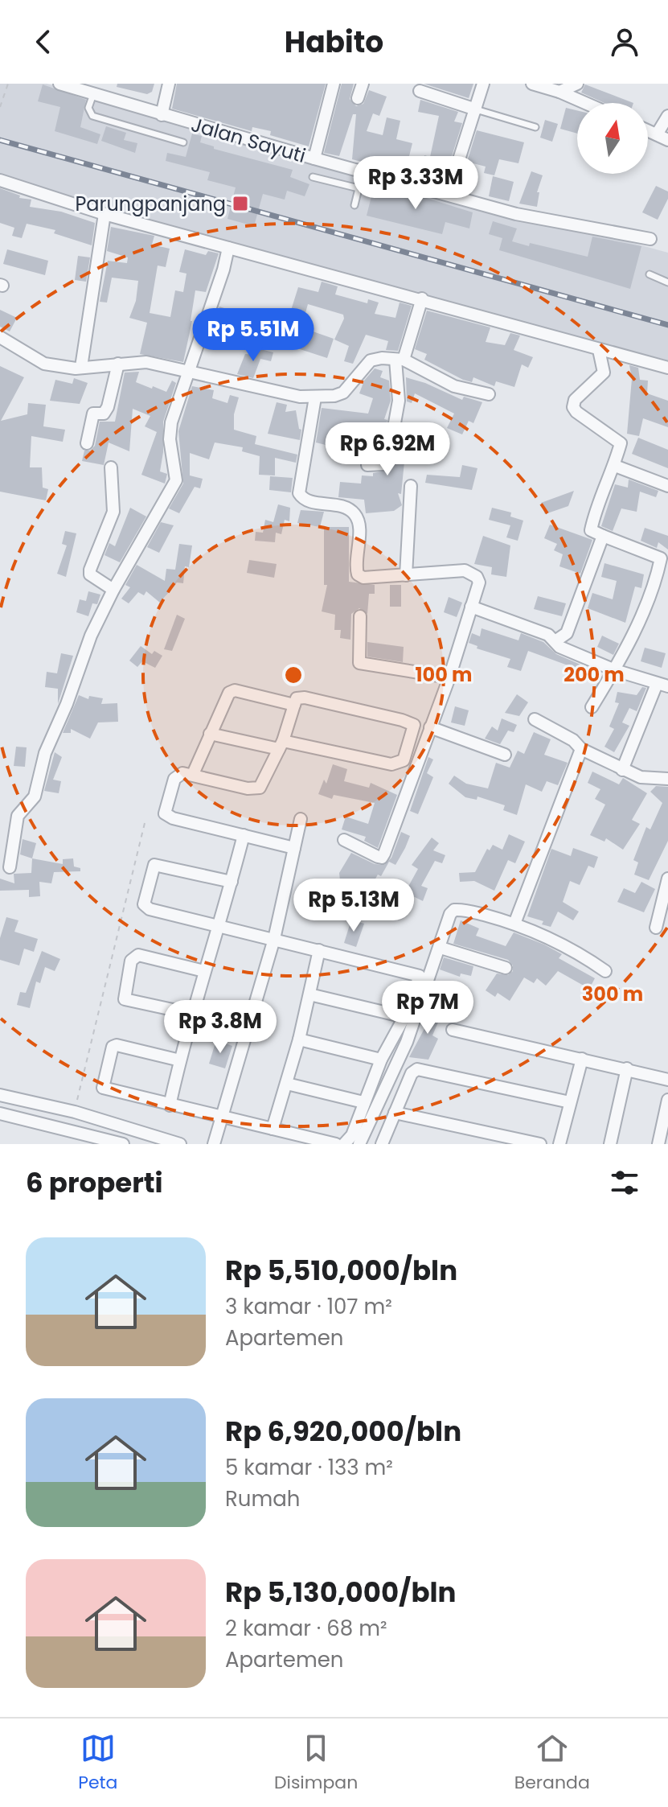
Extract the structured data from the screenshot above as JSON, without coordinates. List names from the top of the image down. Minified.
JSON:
{"streets":{"street":["Jalan Sayuti"]},"places":{"transit":["Parungpanjang"]},"north":"top","page":{"header":"Habito","price":["Rp 3.33M","Rp 5.51M","Rp 6.92M","Rp 5.13M","Rp 7M","Rp 3.8M"],"heading":"6 properti","list":[{"name":"Rp 5,510,000/bln","note":"3 kamar · 107 m² · Apartemen"},{"name":"Rp 6,920,000/bln","note":"5 kamar · 133 m² · Rumah"},{"name":"Rp 5,130,000/bln","note":"2 kamar · 68 m² · Apartemen"}],"tabs":["Peta","Disimpan","Beranda"]},"rings":["100 m","200 m","300 m"]}
